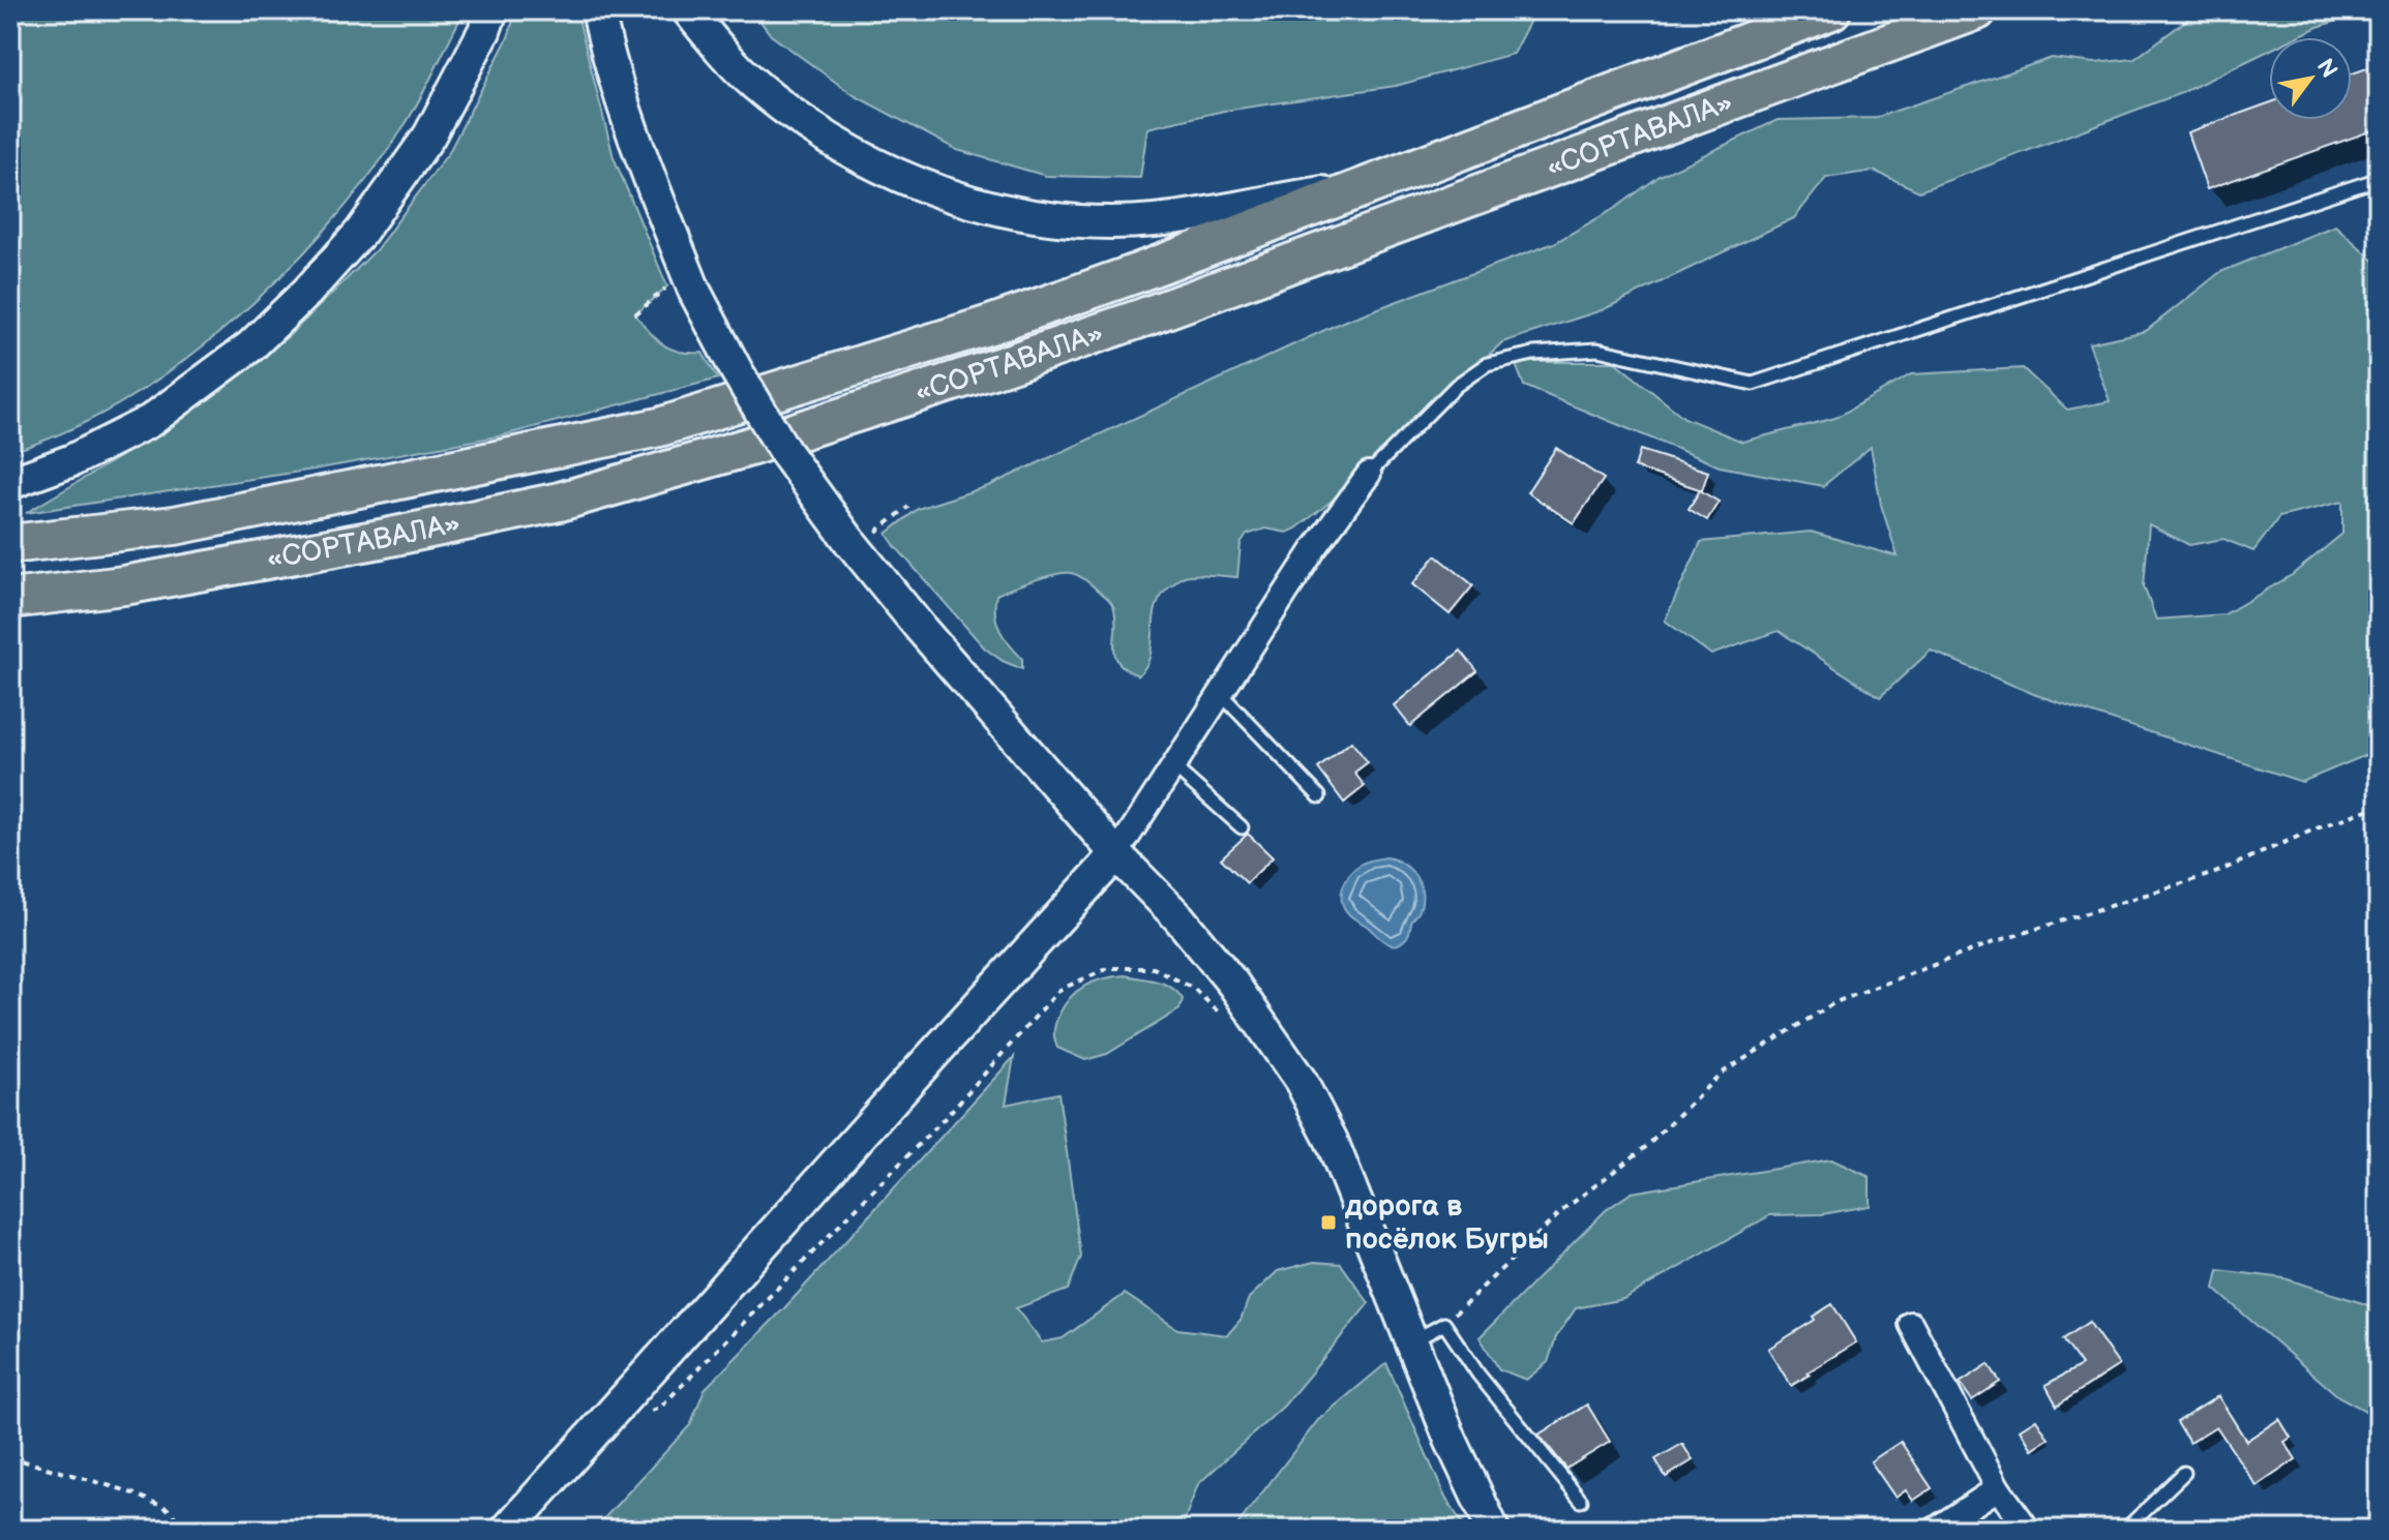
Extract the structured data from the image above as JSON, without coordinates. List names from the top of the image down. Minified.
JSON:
{"streets":{"highway":["«СОРТАВАЛА»"]},"places":{"transit":["дорога в посёлок Бугры"]},"north":"top right"}
